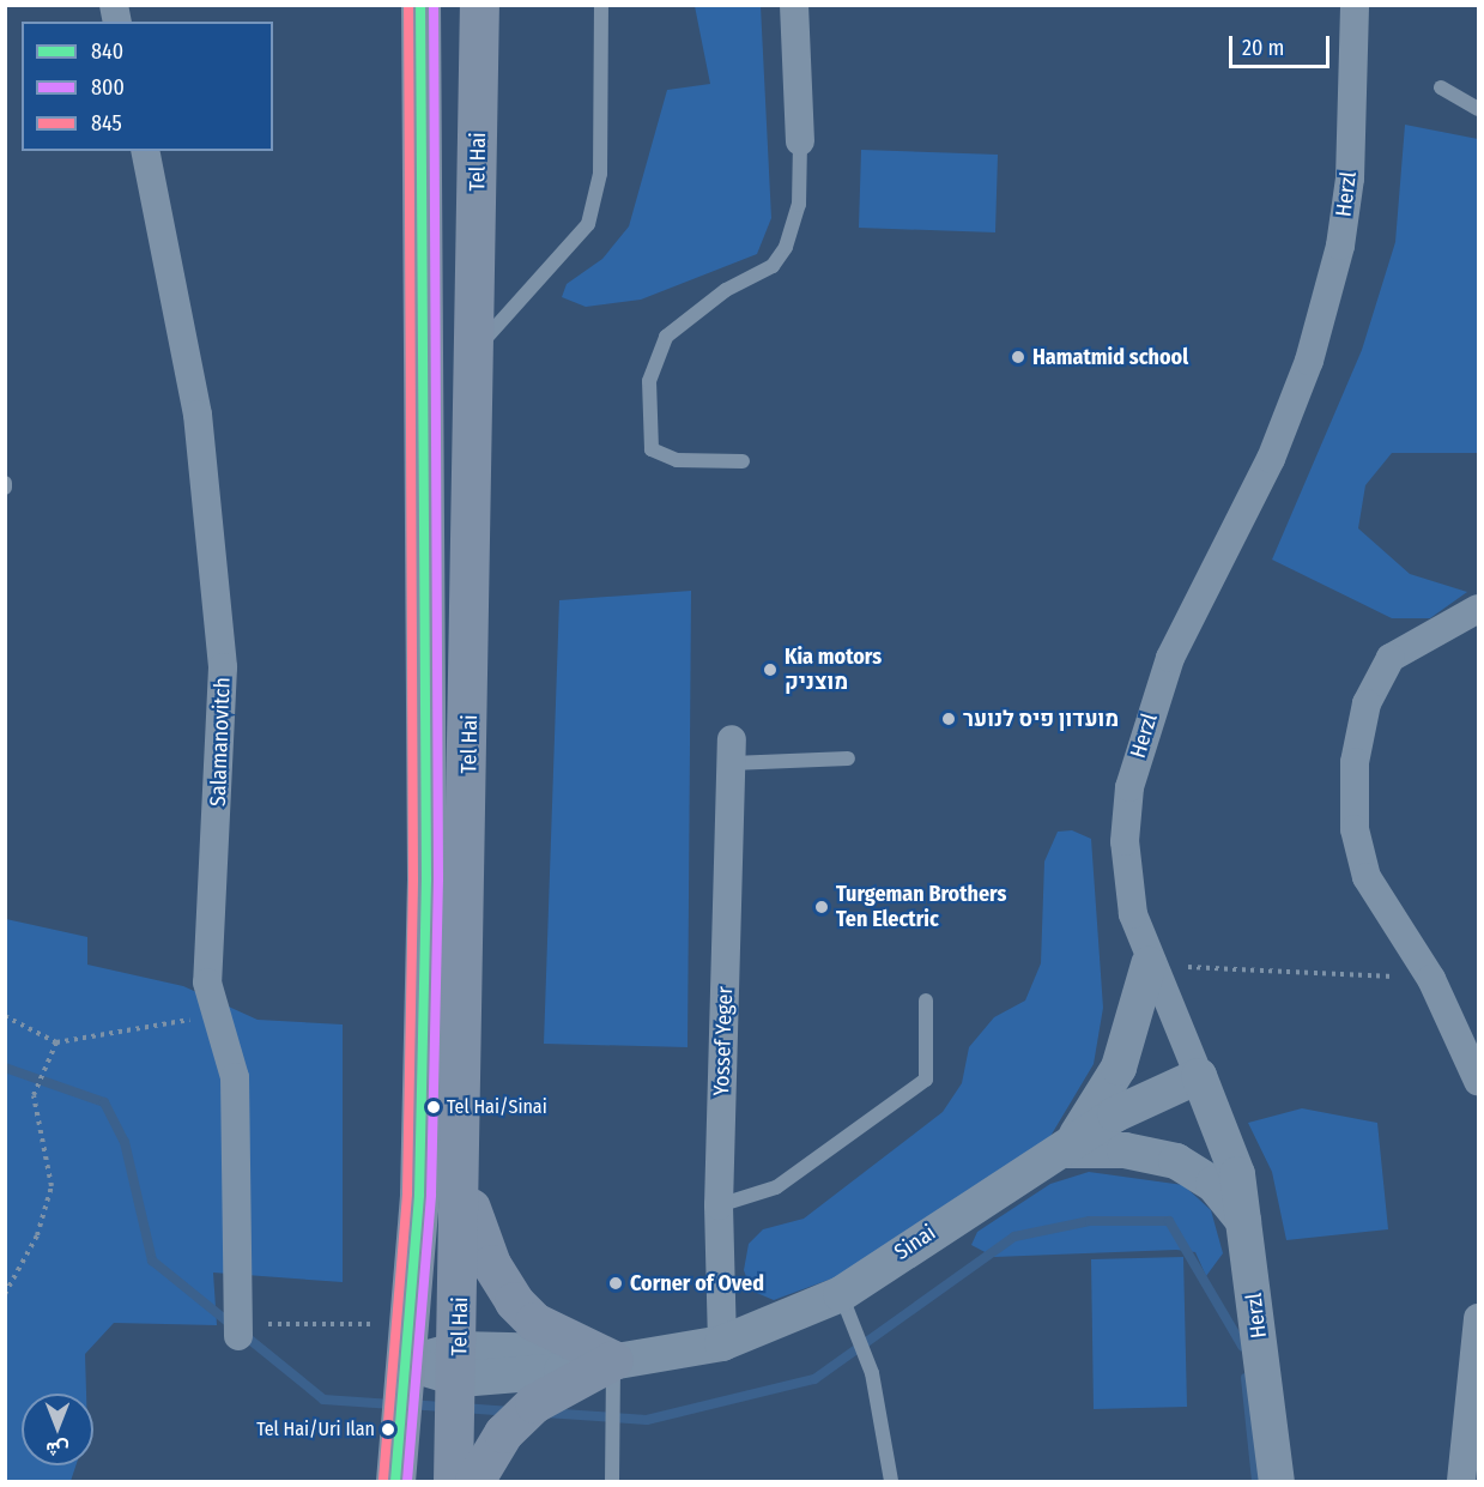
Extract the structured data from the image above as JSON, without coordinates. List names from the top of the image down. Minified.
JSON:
{"streets":{"highway":["Tel Hai"],"street":["Herzl","Salamanovitch","Yossef Yeger","Sinai"]},"crossings":[["Tel Hai","Sinai"],["Herzl","Sinai"],["Yossef Yeger","Sinai"]],"places":["Hamatmid school","Kia motors מוצניק","מועדון פיס לנוער","Turgeman Brothers Ten Electric","Tel Hai/Sinai","Corner of Oved","Tel Hai/Uri Ilan"],"lines":["transit line 840","transit line 800","transit line 845"],"legend":["840","800","845"],"scale_bar":"20 m","north":"bottom"}
